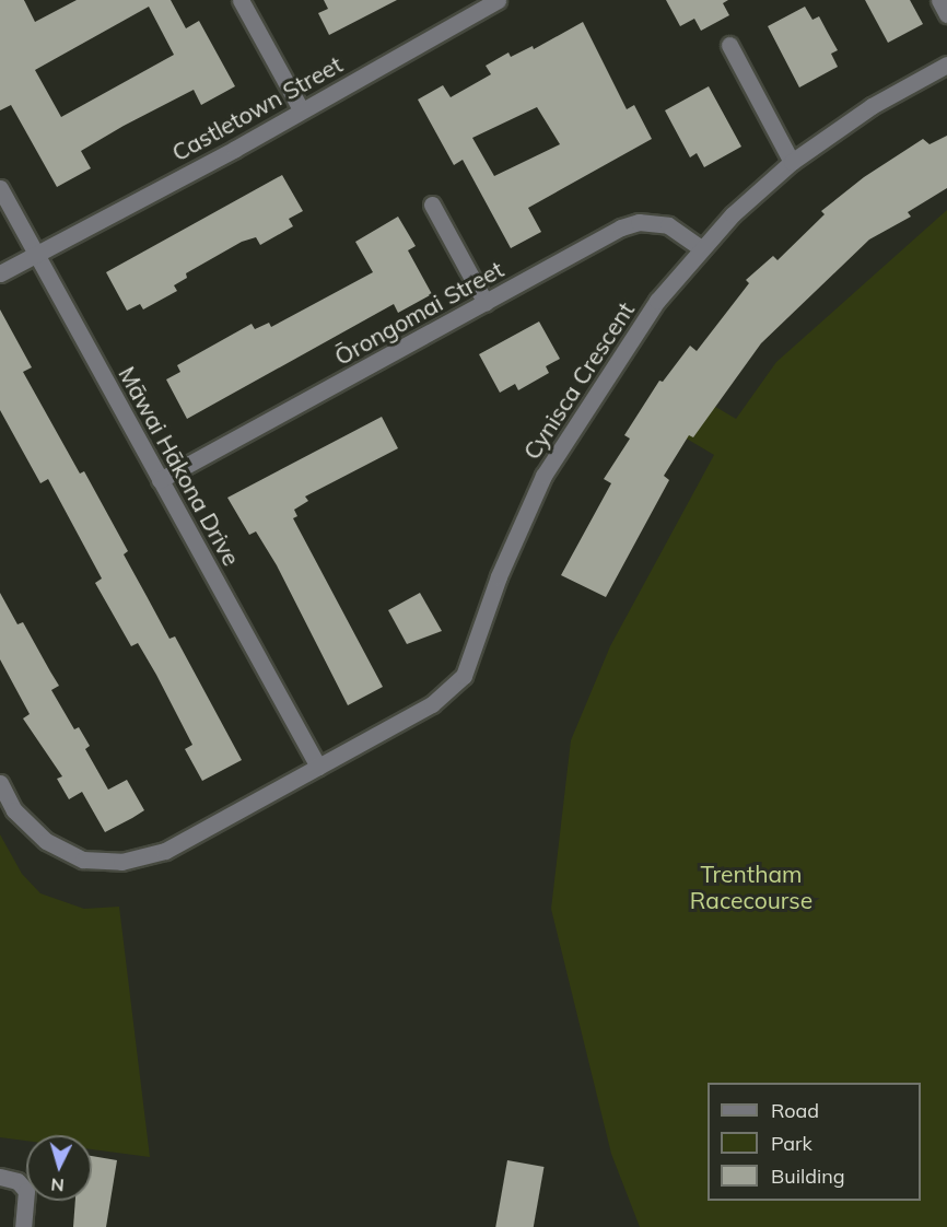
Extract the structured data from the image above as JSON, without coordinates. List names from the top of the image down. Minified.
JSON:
{"streets":{"street":["Castletown Street","Ōrongomai Street","Cynisca Crescent","Māwai Hākona Drive"]},"crossings":[["Castletown Street","Māwai Hākona Drive"],["Ōrongomai Street","Cynisca Crescent"],["Ōrongomai Street","Māwai Hākona Drive"],["Cynisca Crescent","Māwai Hākona Drive"]],"parks":["Trentham Racecourse"],"legend":["Road","Park","Building"],"north":"bottom"}
